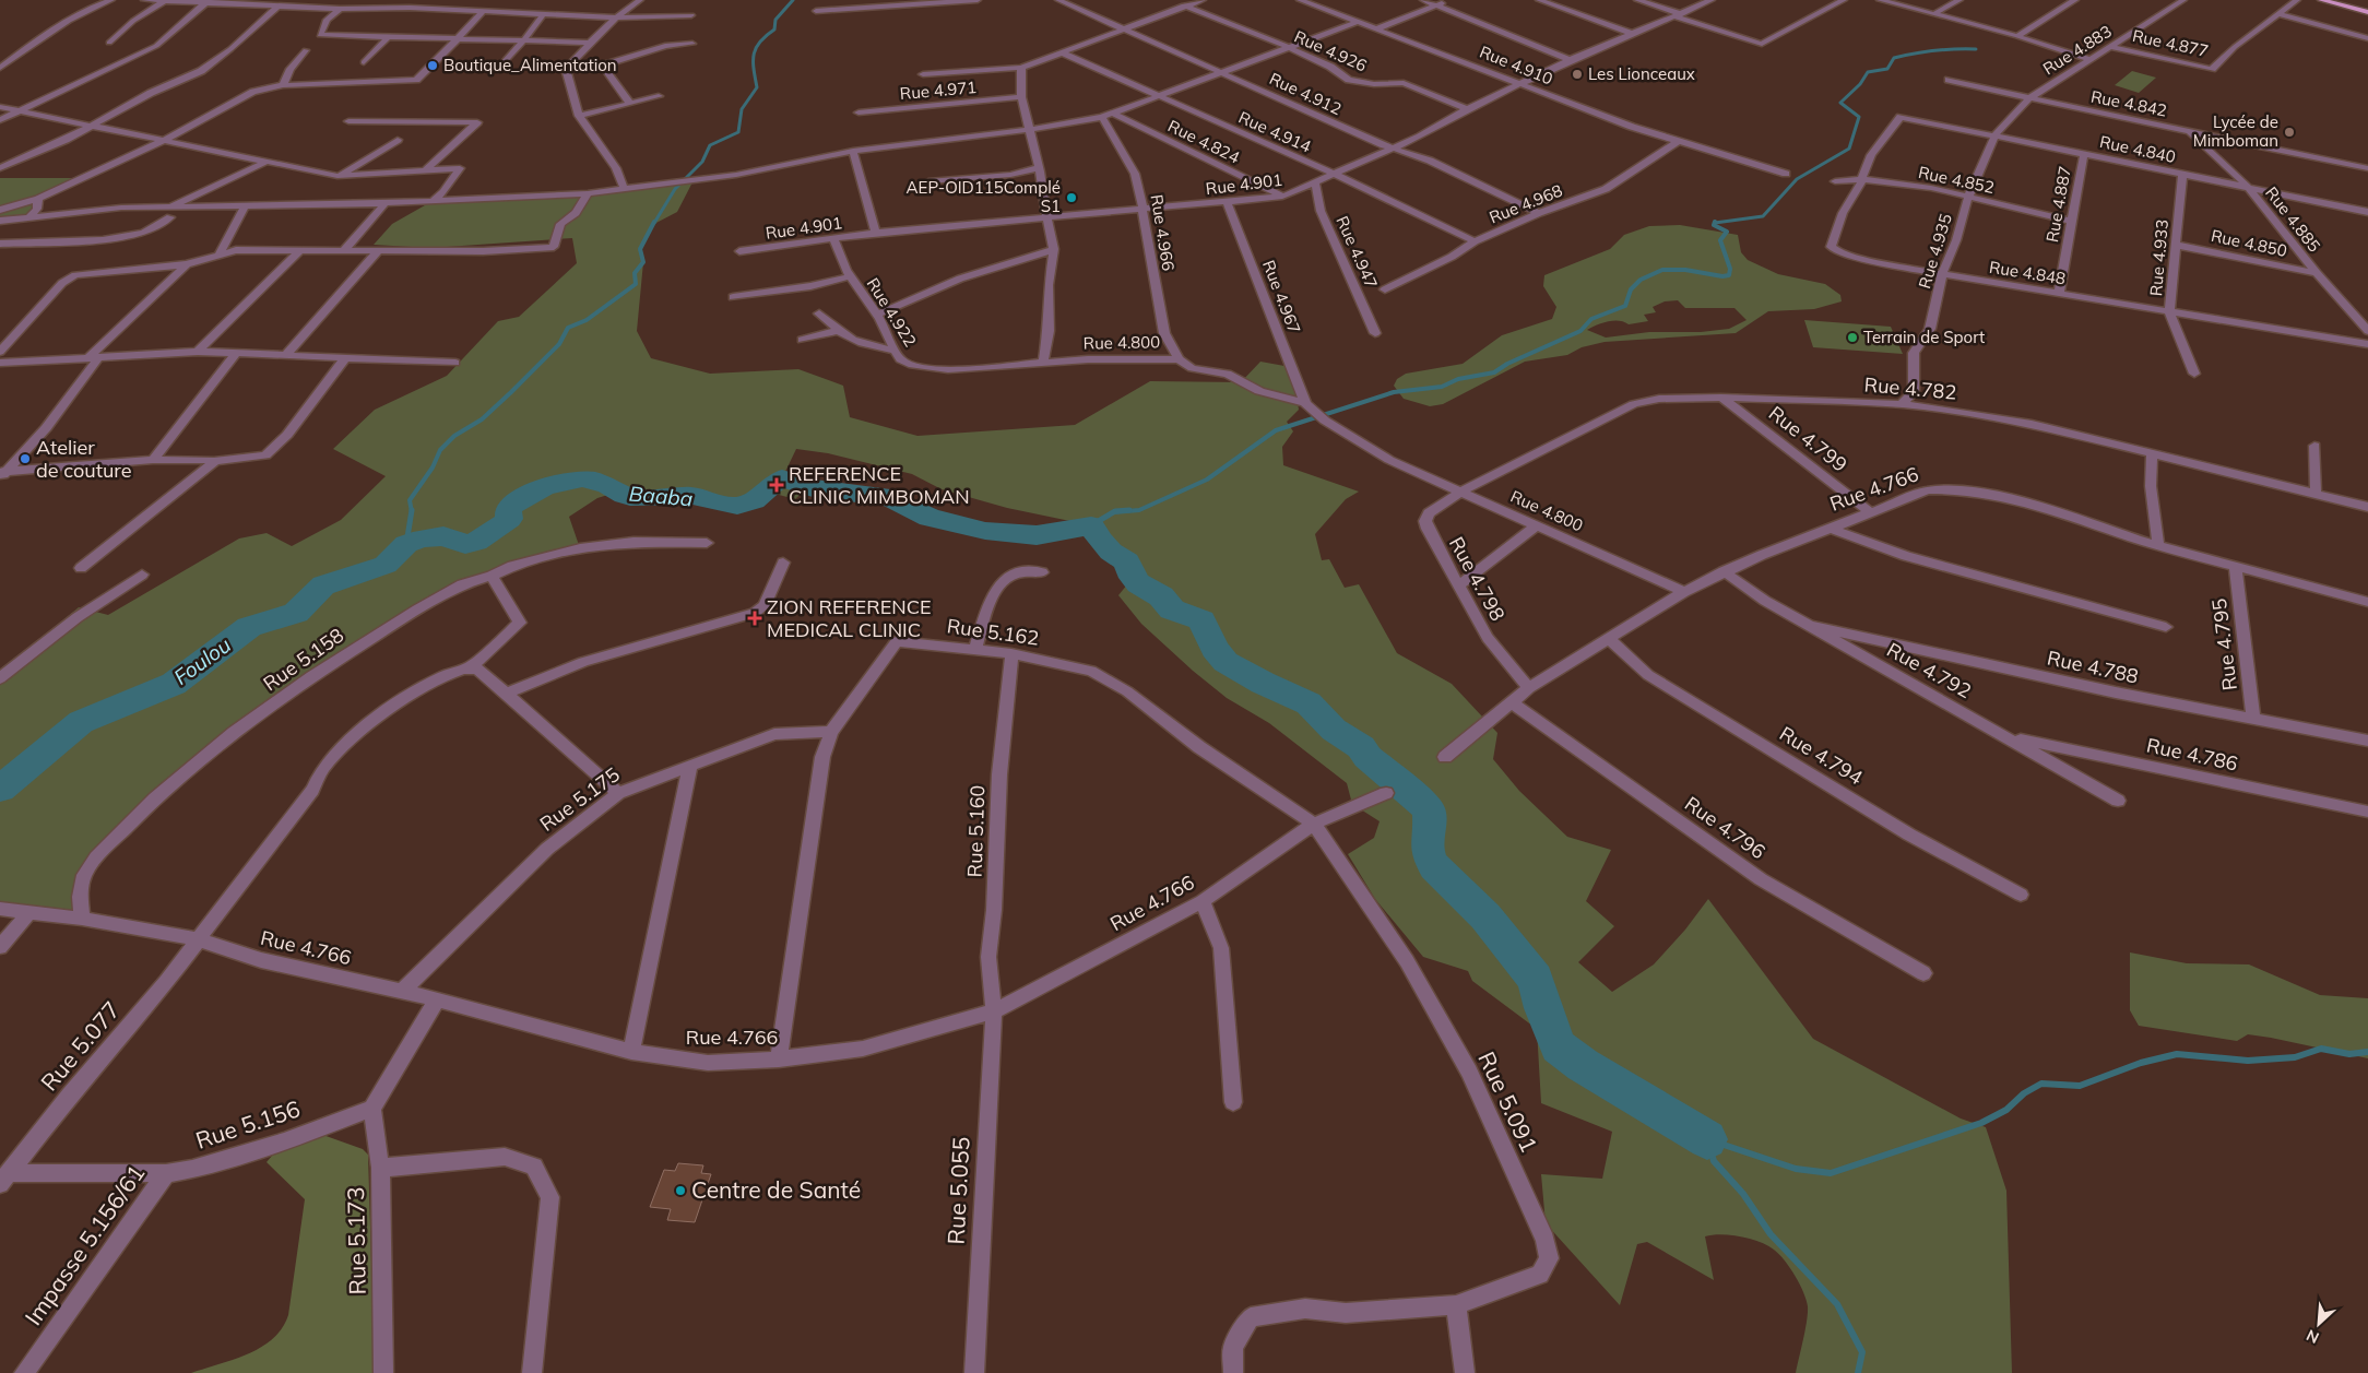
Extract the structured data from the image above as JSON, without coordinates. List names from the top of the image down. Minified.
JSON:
{"streets":{"street":["Rue 4.877","Rue 4.883","Rue 4.926","Rue 4.910","Rue 4.971","Rue 4.912","Rue 4.842","Rue 4.914","Rue 4.824","Rue 4.840","Rue 4.852","Rue 4.901","Rue 4.968","Rue 4.887","Rue 4.885","Rue 4.966","Rue 4.850","Rue 4.935","Rue 4.947","Rue 4.933","Rue 4.848","Rue 4.967","Rue 4.922","Rue 4.800","Rue 4.782","Rue 4.799","Rue 4.766","Rue 4.798","Rue 5.162","Rue 4.795","Rue 5.158","Rue 4.788","Rue 4.792","Rue 4.786","Rue 4.794","Rue 5.175","Rue 4.796","Rue 5.160","Rue 5.077","Rue 5.091","Rue 5.156","Rue 5.055","Rue 5.173","Impasse 5.156/61"]},"crossings":[["Rue 4.877","Rue 4.883"],["Rue 4.883","Rue 4.842"],["Rue 4.883","Rue 4.840"],["Rue 4.883","Rue 4.935"],["Rue 4.926","Rue 4.901"],["Rue 4.910","Rue 4.901"],["Rue 4.910","Rue 4.968"],["Rue 4.912","Rue 4.901"],["Rue 4.912","Rue 4.968"],["Rue 4.842","Rue 4.885"],["Rue 4.914","Rue 4.901"],["Rue 4.914","Rue 4.968"],["Rue 4.824","Rue 4.901"],["Rue 4.840","Rue 4.887"],["Rue 4.840","Rue 4.885"],["Rue 4.840","Rue 4.935"],["Rue 4.840","Rue 4.933"],["Rue 4.840","Rue 4.848"],["Rue 4.852","Rue 4.887"],["Rue 4.852","Rue 4.935"],["Rue 4.852","Rue 4.848"],["Rue 4.901","Rue 4.966"],["Rue 4.901","Rue 4.947"],["Rue 4.901","Rue 4.967"],["Rue 4.901","Rue 4.922"],["Rue 4.887","Rue 4.848"],["Rue 4.885","Rue 4.850"],["Rue 4.966","Rue 4.800"],["Rue 4.850","Rue 4.933"],["Rue 4.935","Rue 4.848"],["Rue 4.935","Rue 4.782"],["Rue 4.933","Rue 4.848"],["Rue 4.967","Rue 4.800"],["Rue 4.922","Rue 4.800"],["Rue 4.800","Rue 4.782"],["Rue 4.800","Rue 4.766"],["Rue 4.800","Rue 4.798"],["Rue 4.782","Rue 4.799"],["Rue 4.782","Rue 4.798"],["Rue 4.799","Rue 4.766"],["Rue 4.766","Rue 4.798"],["Rue 4.766","Rue 5.162"],["Rue 4.766","Rue 4.795"],["Rue 4.766","Rue 5.158"],["Rue 4.766","Rue 4.792"],["Rue 4.766","Rue 4.794"],["Rue 4.766","Rue 5.175"],["Rue 4.766","Rue 4.796"],["Rue 4.766","Rue 5.160"],["Rue 4.766","Rue 5.077"],["Rue 4.766","Rue 5.091"],["Rue 4.766","Rue 5.055"],["Rue 5.162","Rue 5.175"],["Rue 5.162","Rue 5.160"],["Rue 5.162","Rue 5.091"],["Rue 4.795","Rue 4.788"],["Rue 4.788","Rue 4.792"],["Rue 4.792","Rue 4.786"],["Rue 5.160","Rue 5.055"],["Rue 5.077","Rue 5.156"],["Rue 5.156","Rue 5.173"],["Rue 5.156","Impasse 5.156/61"]],"water":["Baaba","Foulou"],"places":{"other":["Boutique_Alimentation","Les Lionceaux","Lycée de Mimboman","AEP-OID115Complé S1","Terrain de Sport","Atelier de couture","Centre de Santé"],"health":["REFERENCE CLINIC MIMBOMAN","ZION REFERENCE MEDICAL CLINIC"]},"north":"bottom left"}
